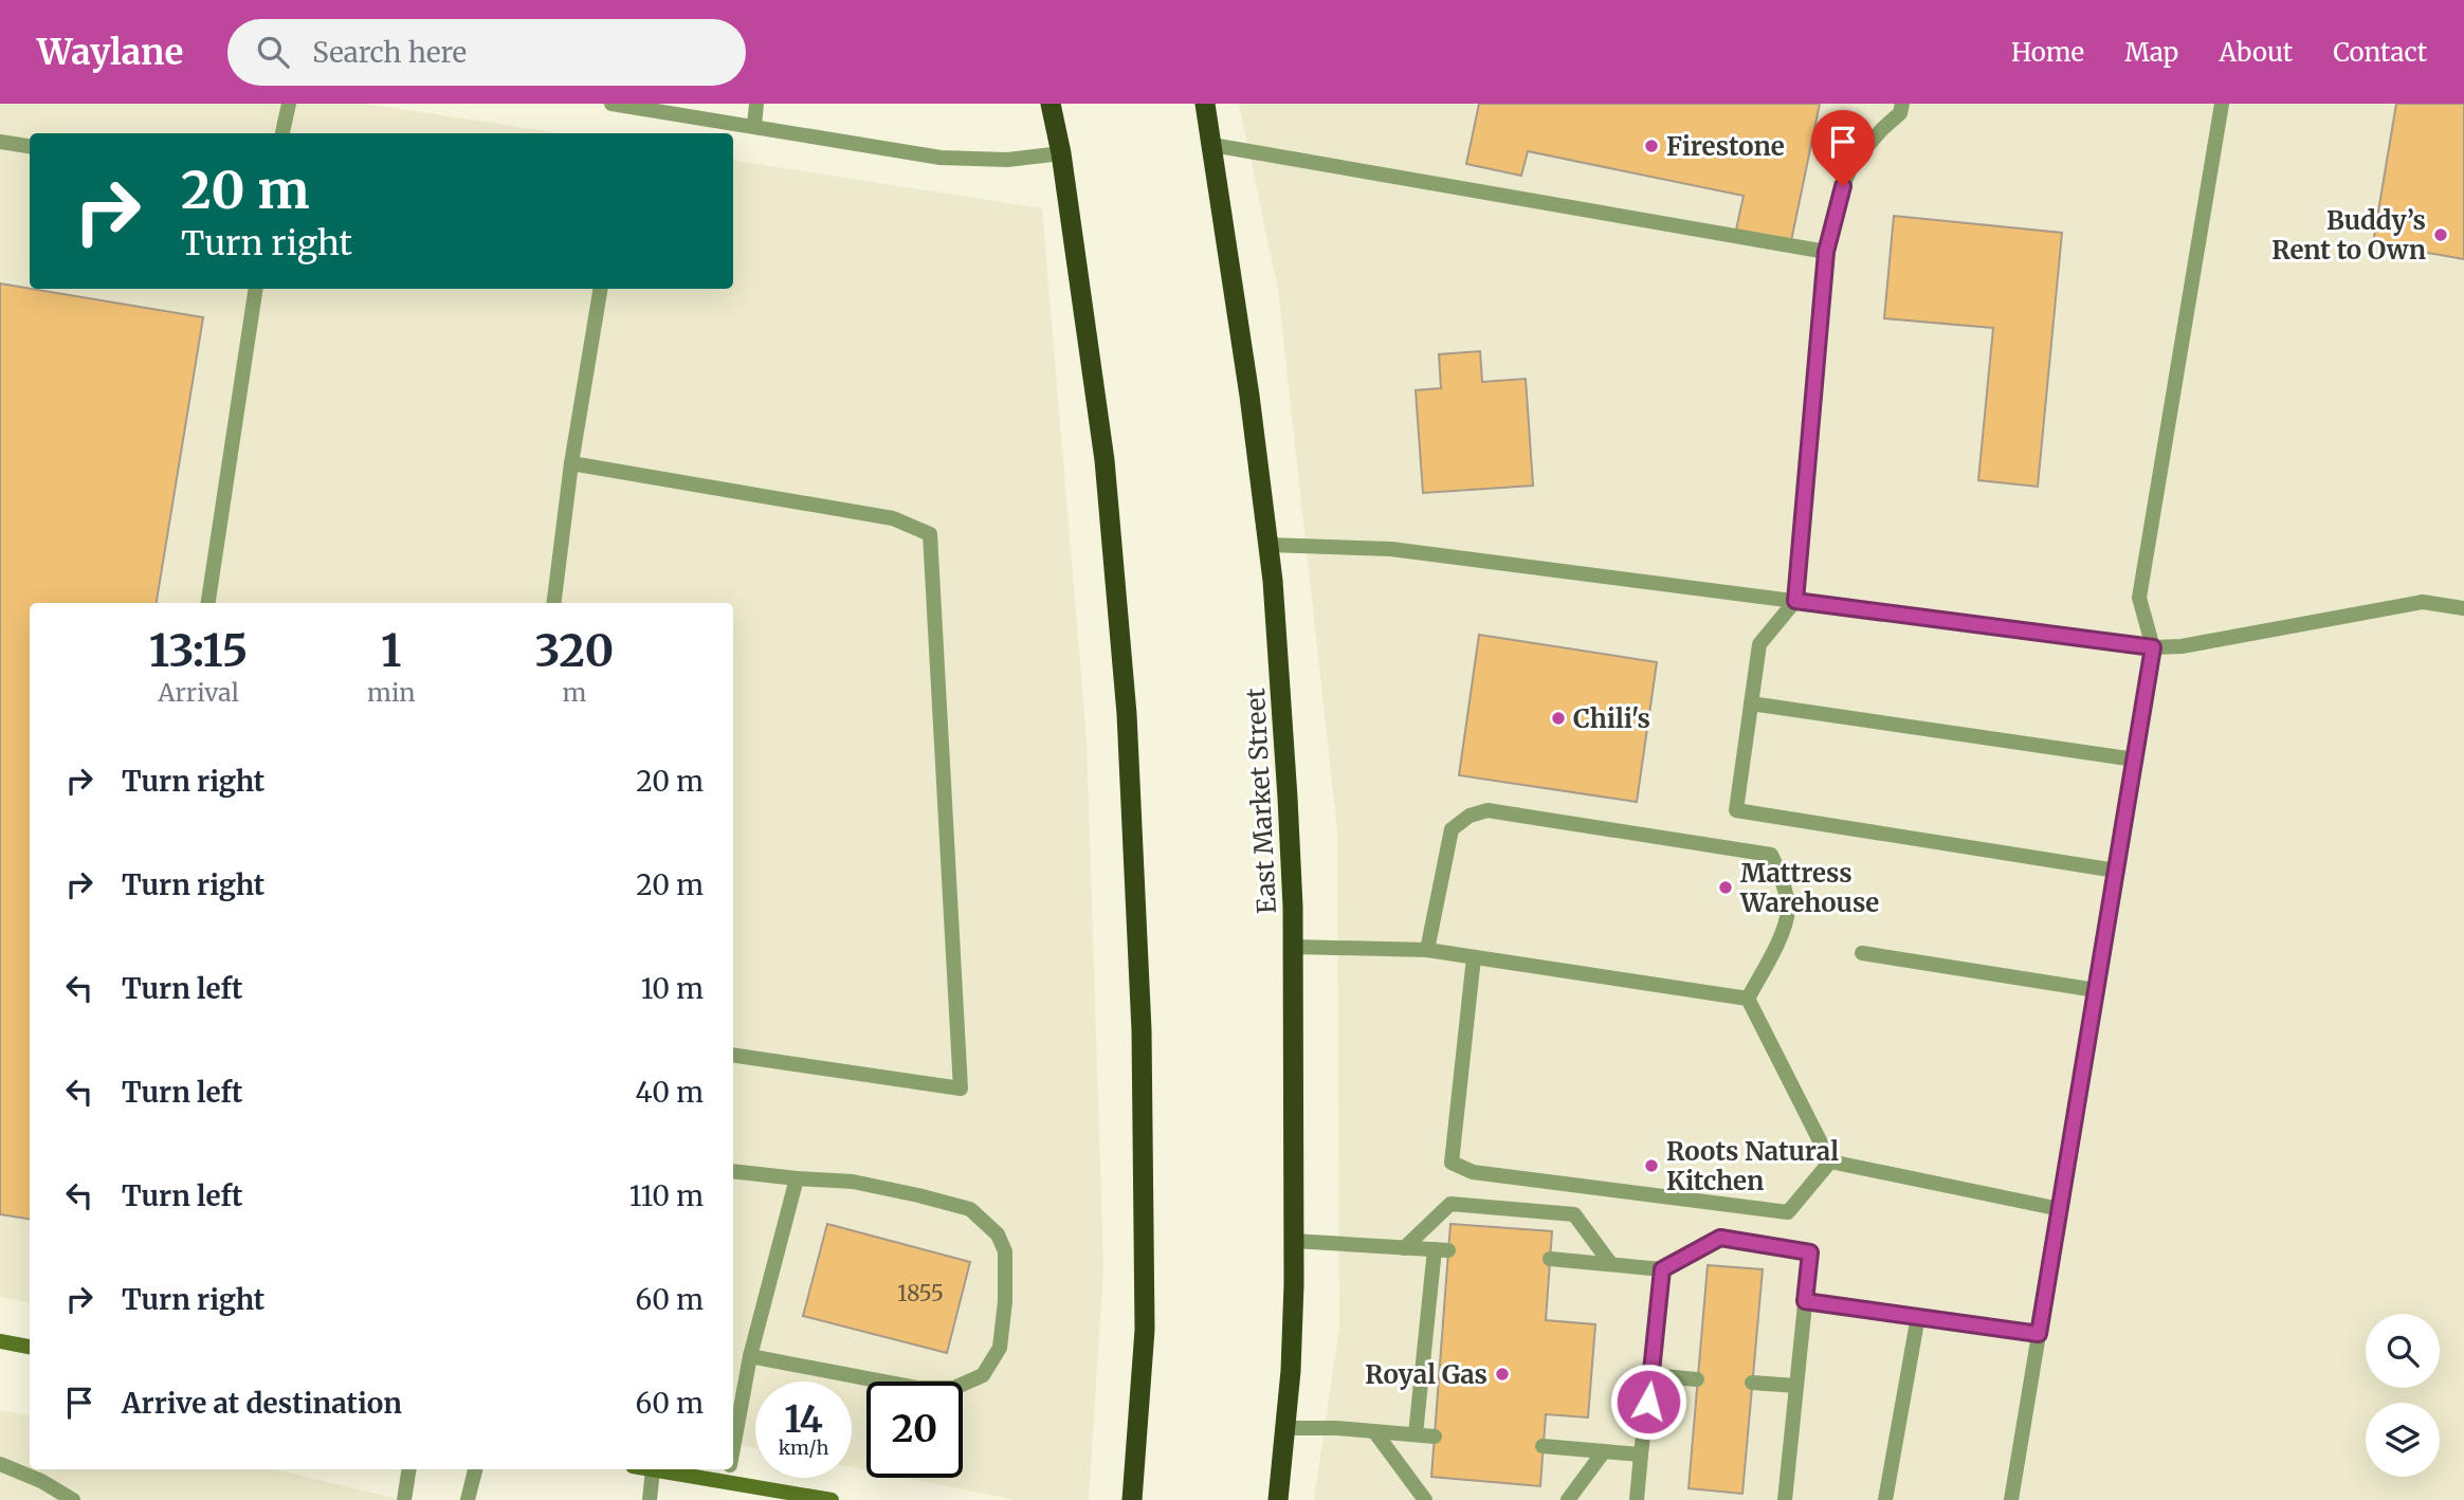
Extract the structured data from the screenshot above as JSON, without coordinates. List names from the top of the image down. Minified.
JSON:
{"streets":{"highway":["East Market Street"]},"places":["Firestone","Buddy’s Rent to Own","Chili's","Mattress Warehouse","Roots Natural Kitchen","Royal Gas"],"house_numbers":["1855"],"page":{"header":"Waylane","search":"Search here","nav":["Home","Map","About","Contact"],"turn":["20 m","Turn right"],"eta":["13:15","Arrival","1","min","320","m"],"list":[{"name":"Turn right","value":"20 m"},{"name":"Turn right","value":"20 m"},{"name":"Turn left","value":"10 m"},{"name":"Turn left","value":"40 m"},{"name":"Turn left","value":"110 m"},{"name":"Turn right","value":"60 m"},{"name":"Arrive at destination","value":"60 m"}],"speed":"14 km/h","limit":"20"}}
